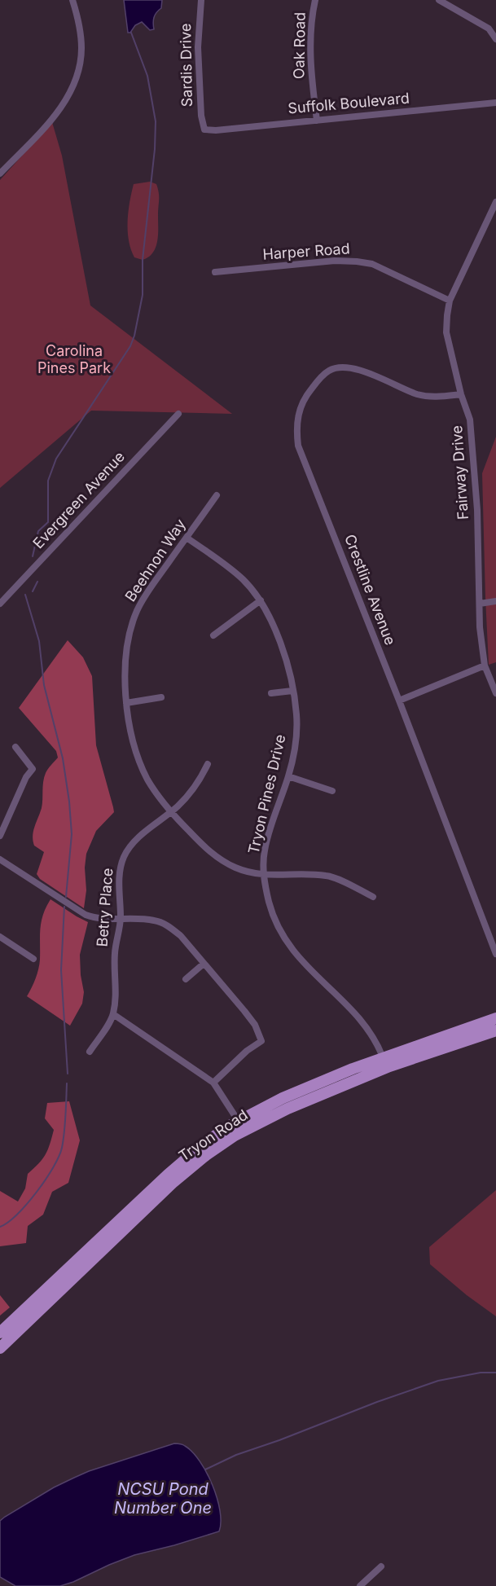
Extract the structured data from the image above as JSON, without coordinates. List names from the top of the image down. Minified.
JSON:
{"streets":{"main road":["Tryon Road"],"street":["Oak Road","Sardis Drive","Suffolk Boulevard","Harper Road","Fairway Drive","Evergreen Avenue","Beehnon Way","Crestline Avenue","Tryon Pines Drive","Betry Place"]},"crossings":[["Oak Road","Suffolk Boulevard"],["Sardis Drive","Suffolk Boulevard"],["Harper Road","Fairway Drive"],["Fairway Drive","Crestline Avenue"],["Beehnon Way","Tryon Pines Drive"],["Beehnon Way","Betry Place"],["Tryon Pines Drive","Tryon Road"]],"water":["NCSU Pond Number One"],"parks":["Carolina Pines Park"]}
